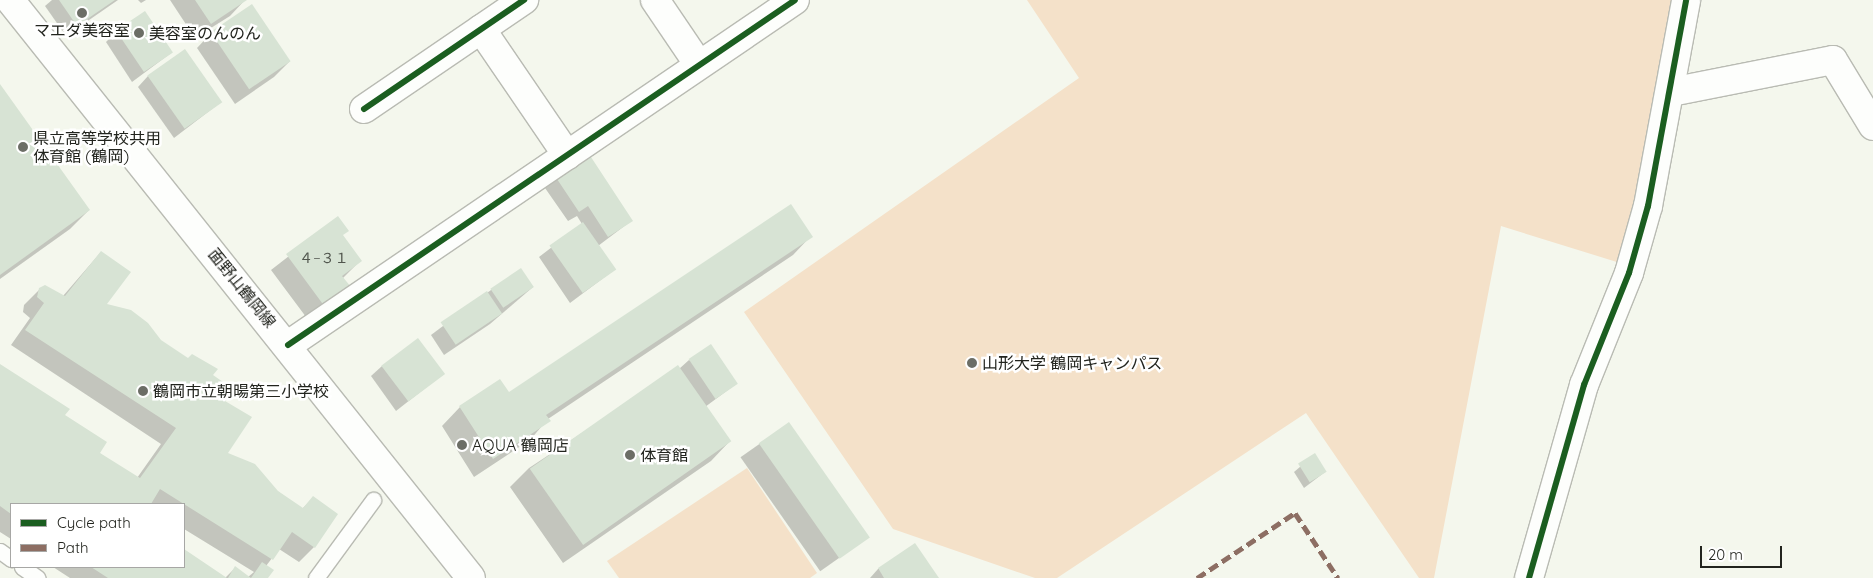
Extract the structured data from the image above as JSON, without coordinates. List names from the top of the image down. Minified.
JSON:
{"streets":{"street":["面野山鶴岡線"]},"places":["マエダ美容室","美容室のんのん","県立高等学校共用 体育館 (鶴岡)","山形大学 鶴岡キャンパス","鶴岡市立朝暘第三小学校","AQUA 鶴岡店","体育館"],"house_numbers":["４−３１"],"legend":["Cycle path","Path"],"scale_bar":"20 m"}
